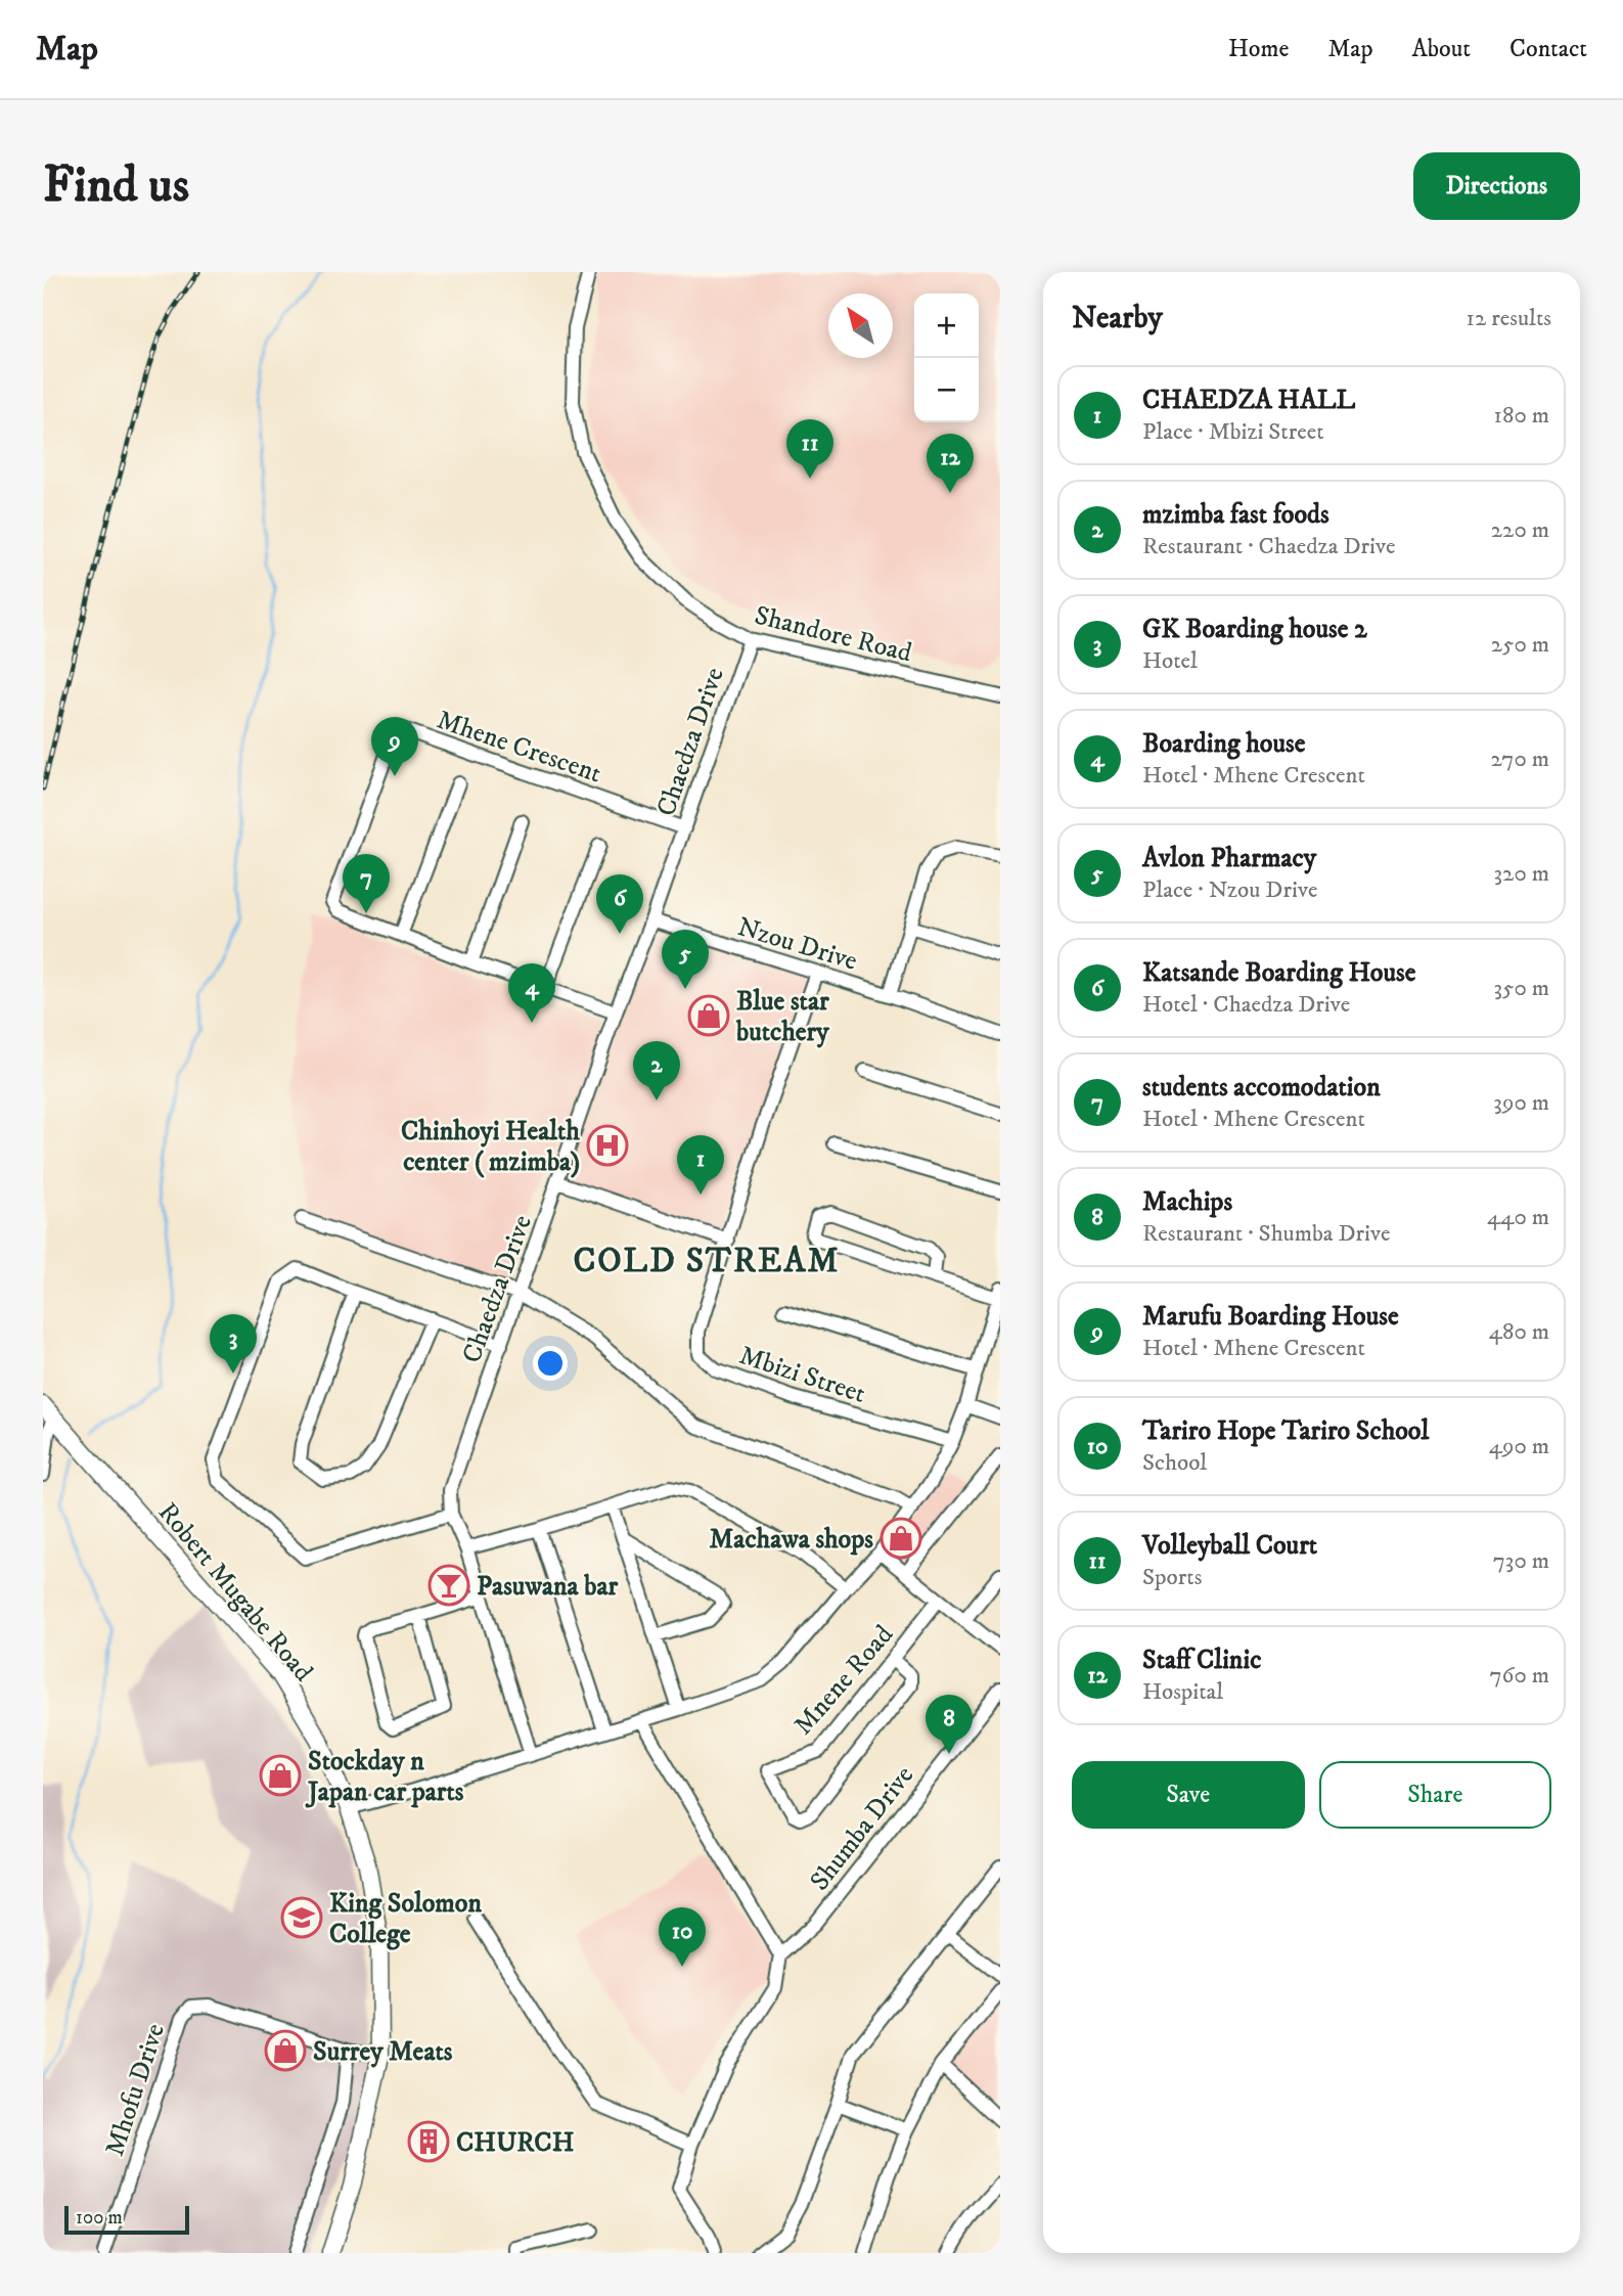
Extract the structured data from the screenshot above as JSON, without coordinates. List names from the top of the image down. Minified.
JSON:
{"streets":{"main road":["Robert Mugabe Road"],"street":["Shandore Road","Chaedza Drive","Mhene Crescent","Nzou Drive","Mbizi Street","Mnene Road","Shumba Drive","Mhofu Drive"]},"crossings":[["Shandore Road","Chaedza Drive"],["Chaedza Drive","Mhene Crescent"],["Chaedza Drive","Nzou Drive"],["Nzou Drive","Mbizi Street"],["Robert Mugabe Road","Mhofu Drive"]],"districts":["COLD STREAM"],"places":{"shop":["Blue star butchery","Machawa shops","Stockday n Japan car parts","Surrey Meats"],"hospital":["Chinhoyi Health center ( mzimba)"],"bar":["Pasuwana bar"],"school or university":["King Solomon College"],"building":["CHURCH"]},"scale_bar":"100 m","north":"top left","page":{"header":"Map","nav":["Home","Map","About","Contact"],"buttons":["Directions",["Save","Share"]],"title":"Find us","heading":["Nearby","12 results"],"map_buttons":["+","−"],"list":[{"mark":"1","name":"CHAEDZA HALL","note":"Place · Mbizi Street","value":"180 m"},{"mark":"2","name":"mzimba fast foods","note":"Restaurant · Chaedza Drive","value":"220 m"},{"mark":"3","name":"GK Boarding house 2","note":"Hotel","value":"250 m"},{"mark":"4","name":"Boarding house","note":"Hotel · Mhene Crescent","value":"270 m"},{"mark":"5","name":"Avlon Pharmacy","note":"Place · Nzou Drive","value":"320 m"},{"mark":"6","name":"Katsande Boarding House","note":"Hotel · Chaedza Drive","value":"350 m"},{"mark":"7","name":"students accomodation","note":"Hotel · Mhene Crescent","value":"390 m"},{"mark":"8","name":"Machips","note":"Restaurant · Shumba Drive","value":"440 m"},{"mark":"9","name":"Marufu Boarding House","note":"Hotel · Mhene Crescent","value":"480 m"},{"mark":"10","name":"Tariro Hope Tariro School","note":"School","value":"490 m"},{"mark":"11","name":"Volleyball Court","note":"Sports","value":"730 m"},{"mark":"12","name":"Staff Clinic","note":"Hospital","value":"760 m"}],"pins":["11","12","9","7","6","5","4","2","1","3","8","10"],"scale":"100 m"}}
